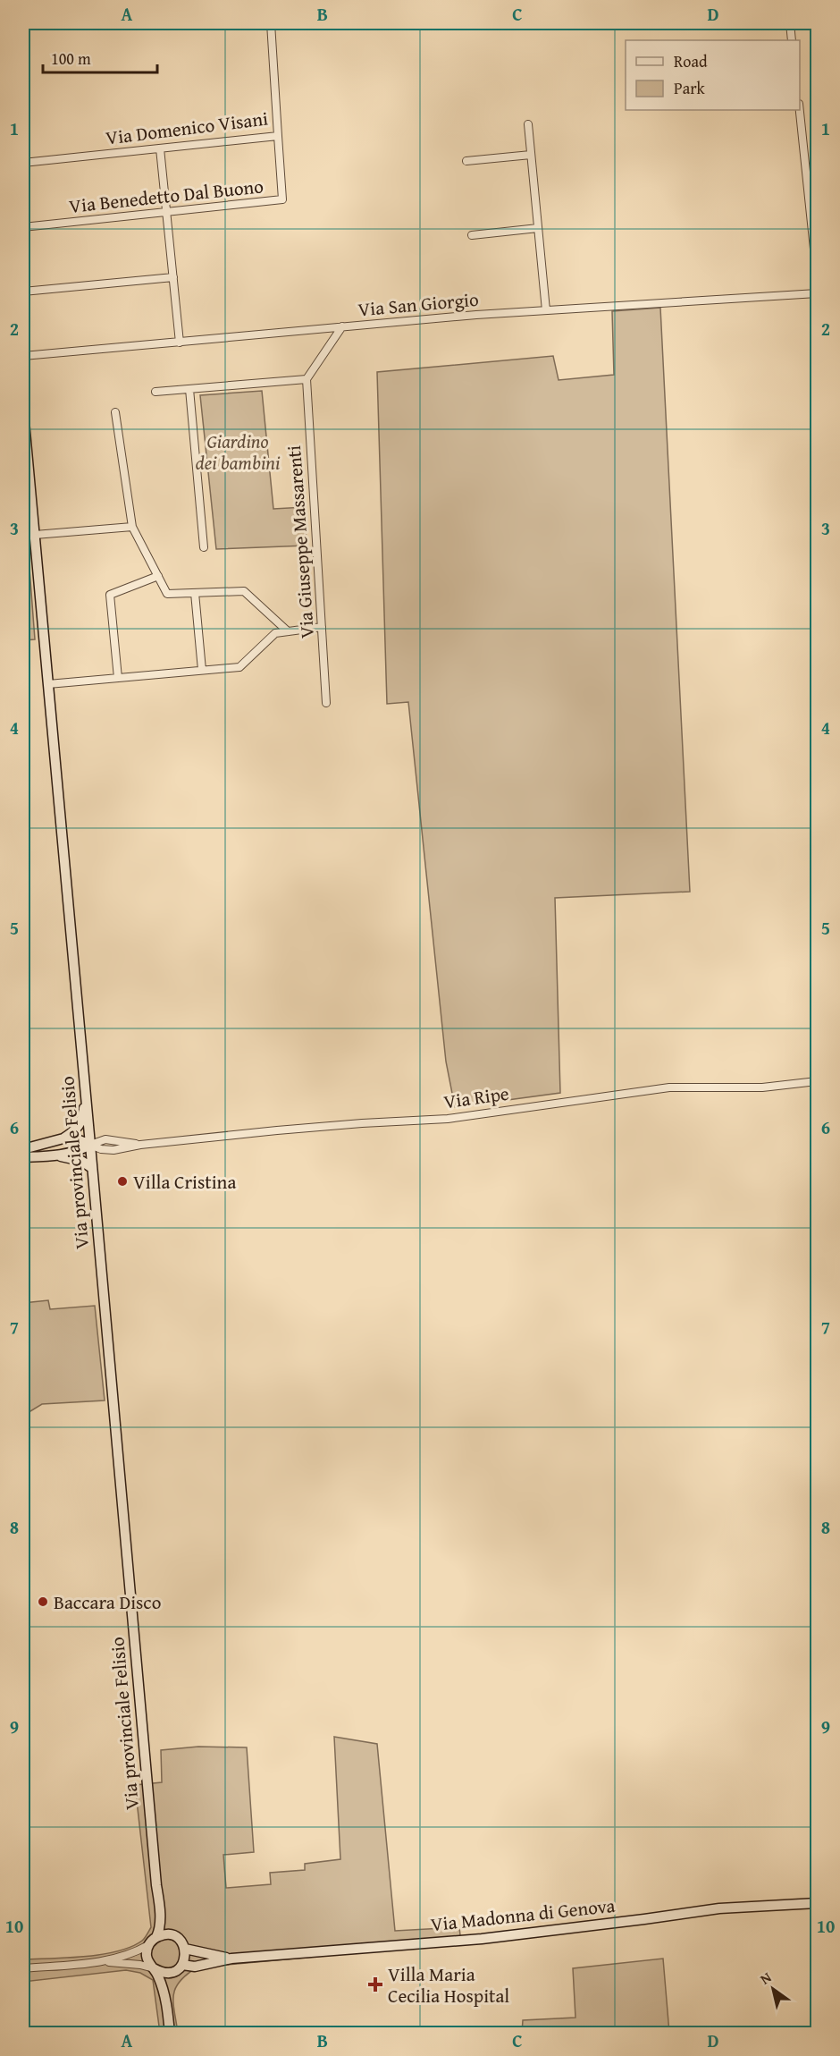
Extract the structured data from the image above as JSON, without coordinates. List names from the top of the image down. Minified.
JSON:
{"streets":{"main road":["Via provinciale Felisio","Via Madonna di Genova"],"street":["Via Domenico Visani","Via Benedetto Dal Buono","Via San Giorgio","Via Giuseppe Massarenti","Via Ripe"]},"crossings":[["Via Domenico Visani","Via Benedetto Dal Buono"],["Via Ripe","Via provinciale Felisio"]],"parks":["Giardino dei bambini"],"places":{"other":["Villa Cristina","Baccara Disco"],"health":["Villa Maria Cecilia Hospital"]},"legend":["Road","Park"],"scale_bar":"100 m","north":"top left","grid":{"columns":["A","B","C","D"],"rows":["1","2","3","4","5","6","7","8","9","10"]}}
